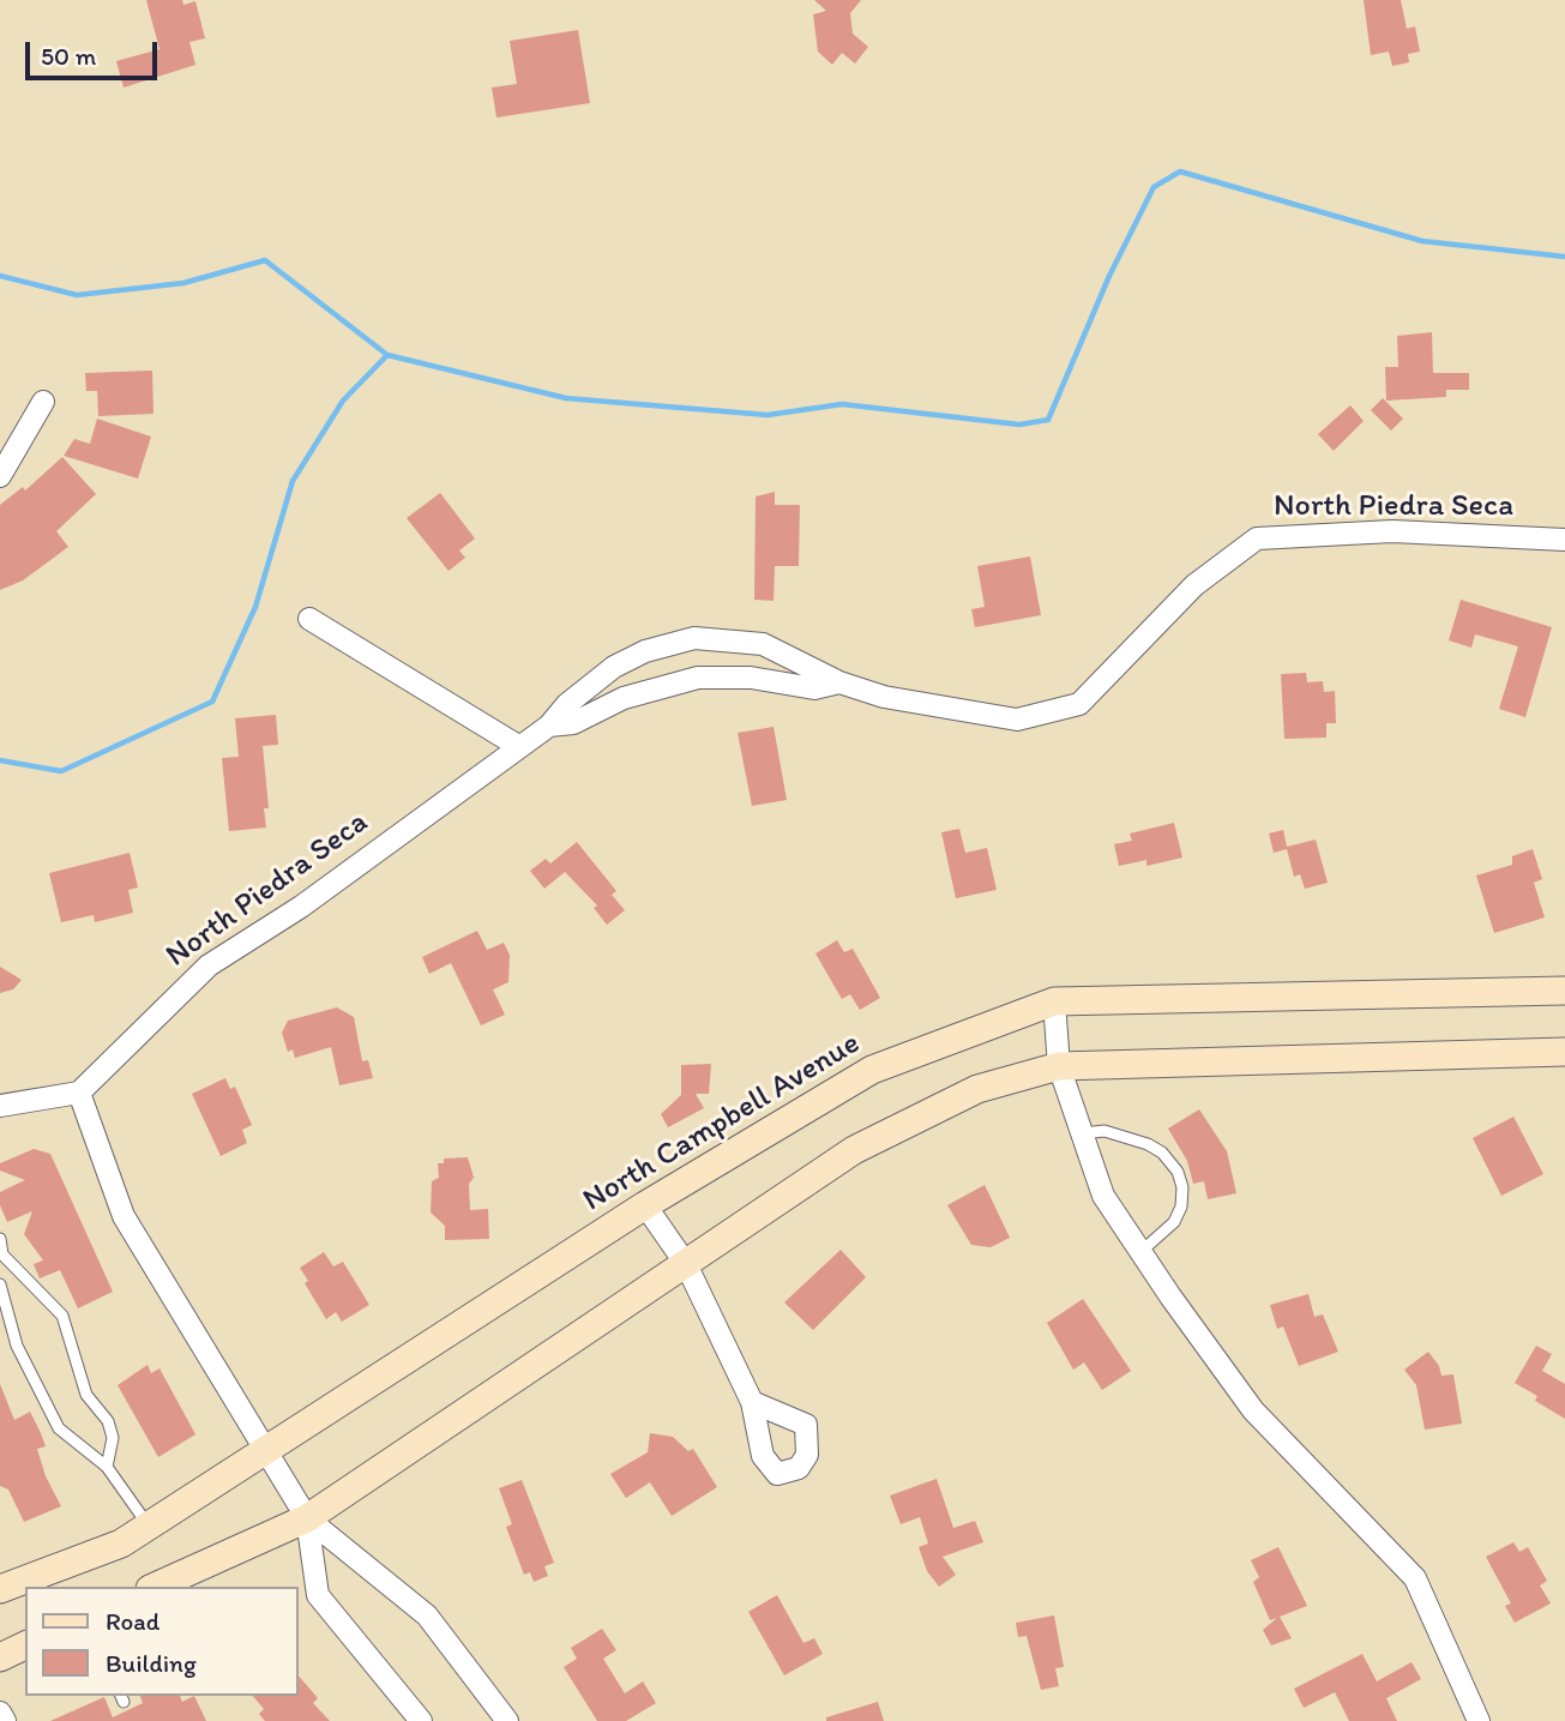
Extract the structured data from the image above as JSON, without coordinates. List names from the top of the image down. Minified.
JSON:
{"streets":{"main road":["North Campbell Avenue"],"street":["North Piedra Seca"]},"legend":["Road","Building"],"scale_bar":"50 m"}
